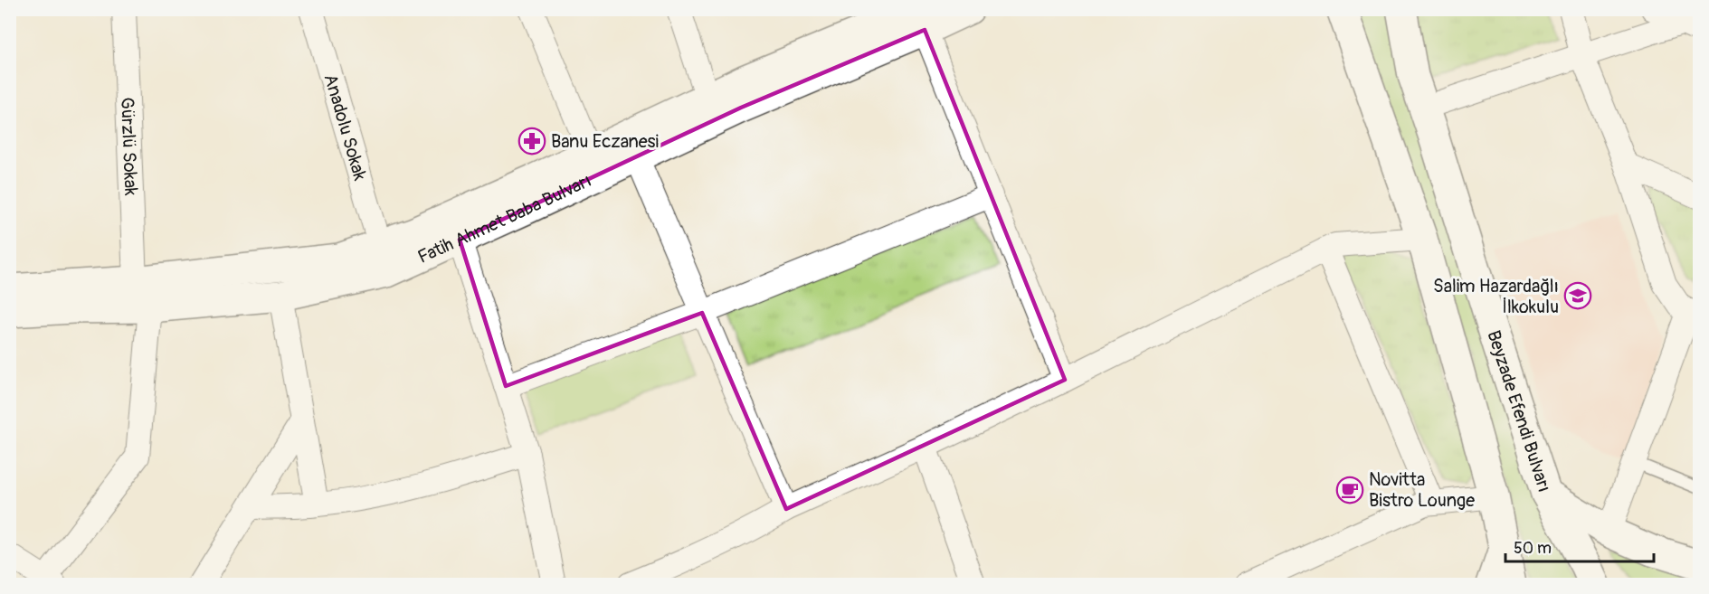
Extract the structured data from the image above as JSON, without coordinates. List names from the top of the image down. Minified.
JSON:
{"streets":{"main road":["Fatih Ahmet Baba Bulvarı","Beyzade Efendi Bulvarı"],"street":["Anadolu Sokak","Gürzlü Sokak"]},"crossings":[["Anadolu Sokak","Fatih Ahmet Baba Bulvarı"],["Gürzlü Sokak","Fatih Ahmet Baba Bulvarı"]],"places":{"pharmacy":["Banu Eczanesi"],"school or university":["Salim Hazardağlı İlkokulu"],"cafe":["Novitta Bistro Lounge"]},"scale_bar":"50 m"}
